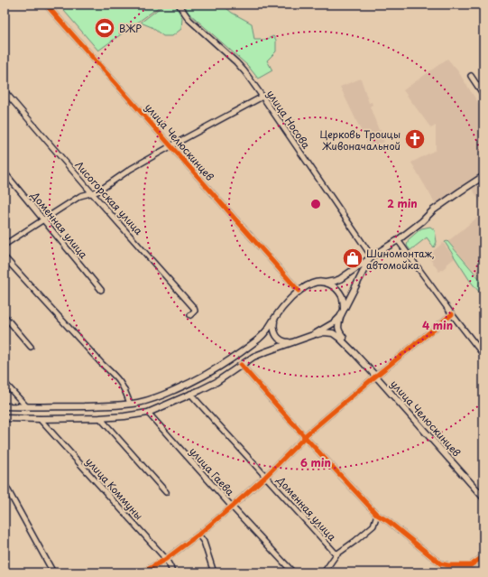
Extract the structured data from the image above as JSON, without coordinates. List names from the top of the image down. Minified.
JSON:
{"streets":{"main road":["улица Челюскинцев"],"street":["улица Носова","Лисогорская улица","Доменная улица","улица Гаева","улица Коммуны"]},"places":{"sports":["ВЖР"],"church":["Церковь Троицы Живоначальной"],"shop":["Шиномонтаж, автомойка"]},"rings":["2 min","4 min","6 min"]}
